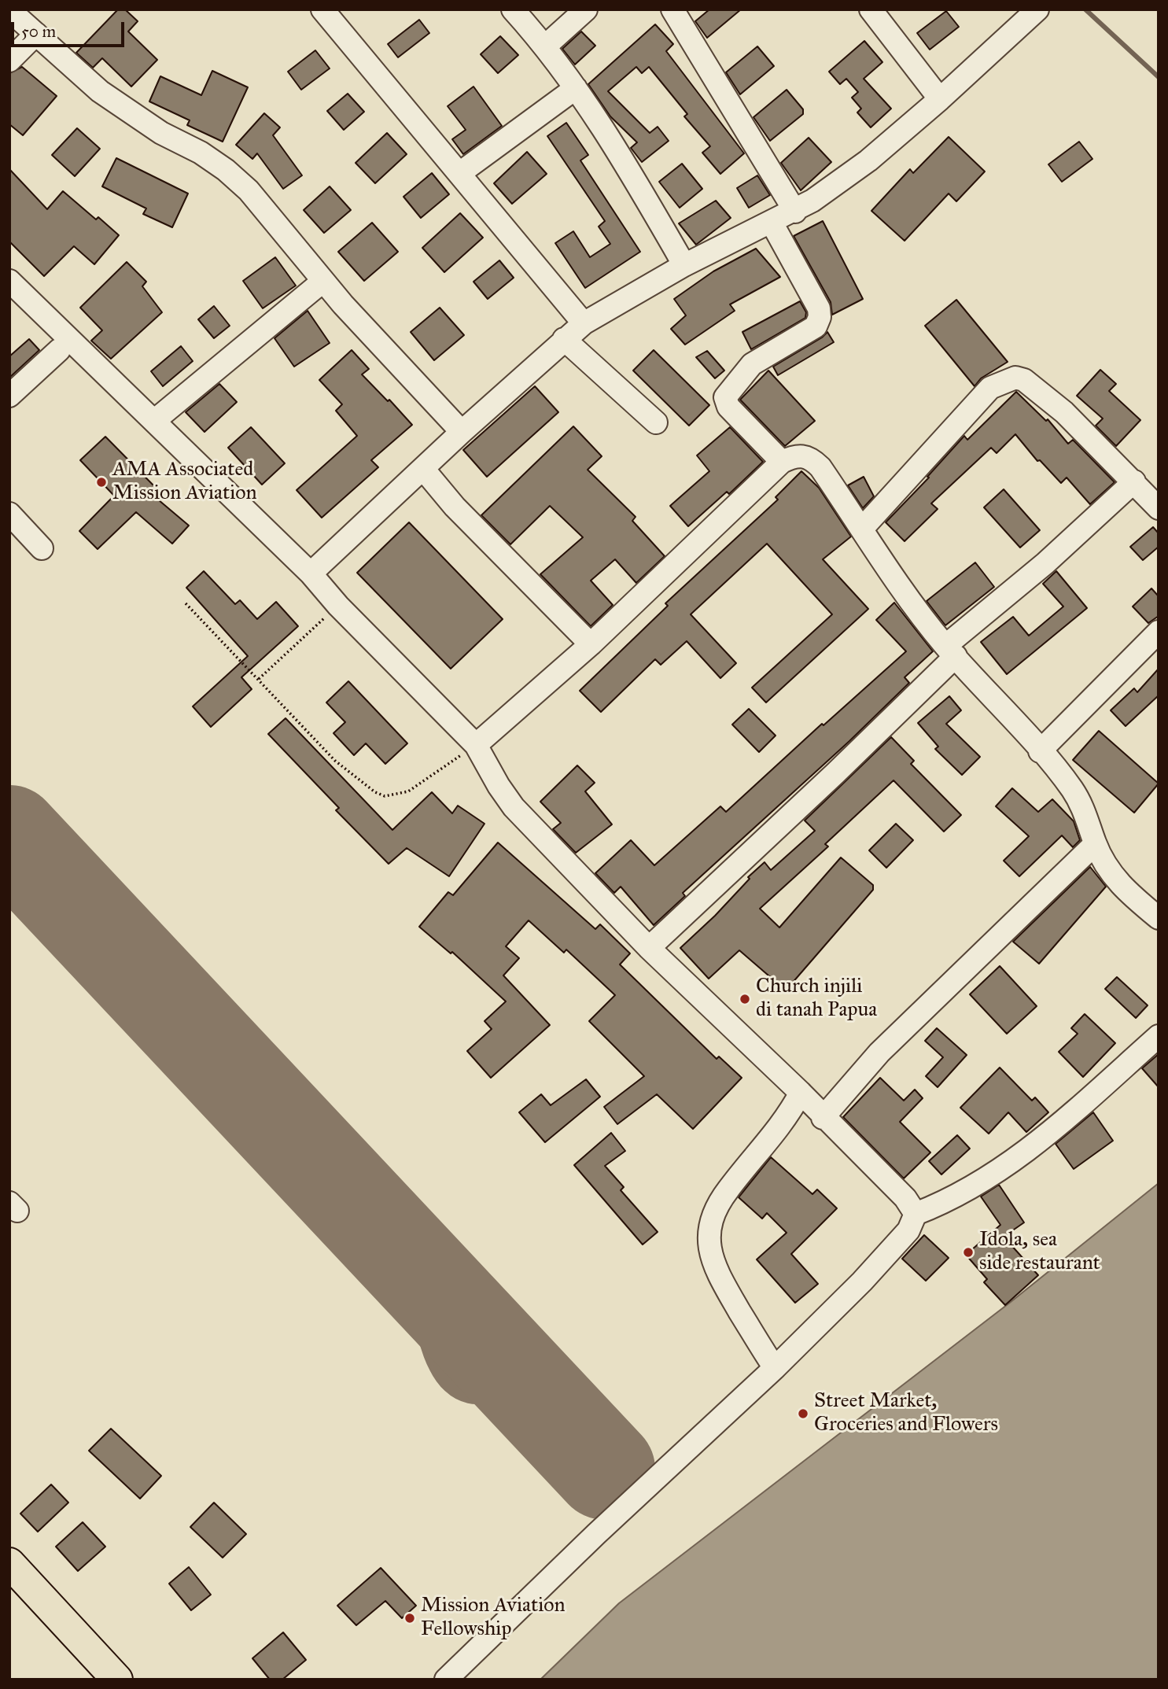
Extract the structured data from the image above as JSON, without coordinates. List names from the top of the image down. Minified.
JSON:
{"places":["AMA Associated Mission Aviation","Church injili di tanah Papua","Idola, sea side restaurant","Street Market, Groceries and Flowers","Mission Aviation Fellowship"],"scale_bar":"50 m"}
